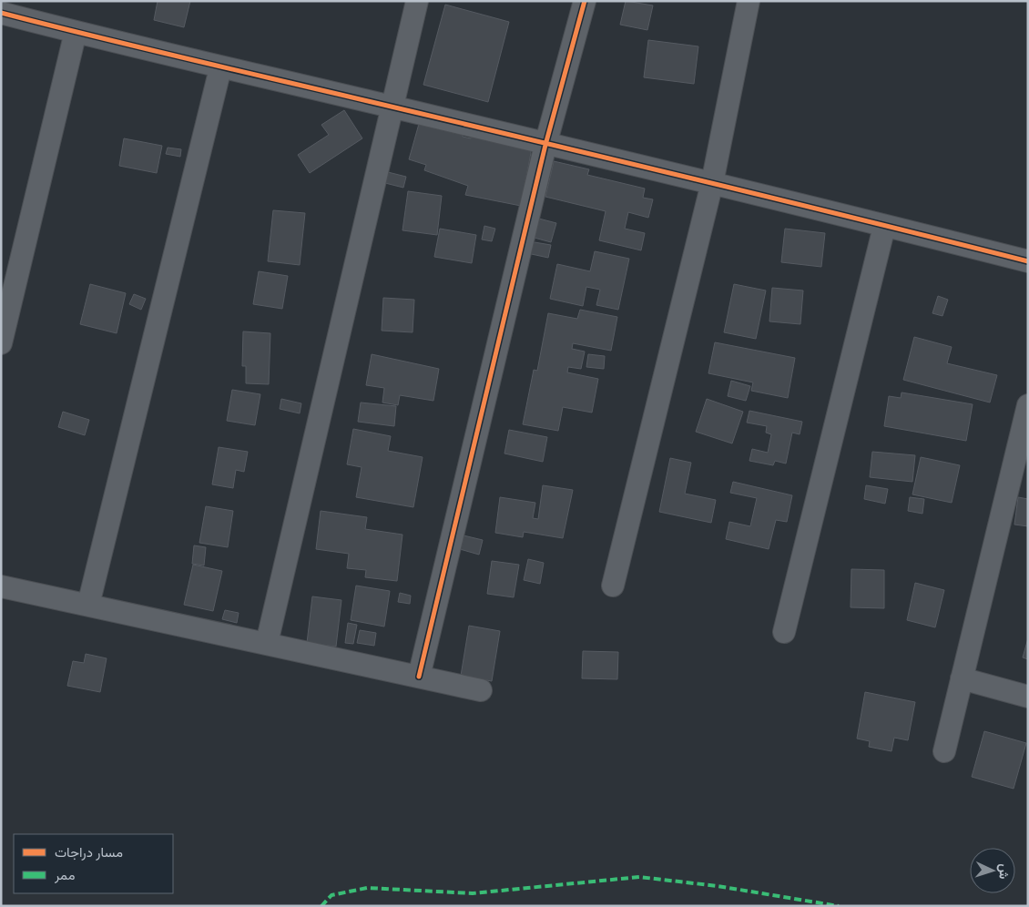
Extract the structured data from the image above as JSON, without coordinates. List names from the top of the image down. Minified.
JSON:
{"legend":["مسار دراجات","ممر"],"north":"right"}
